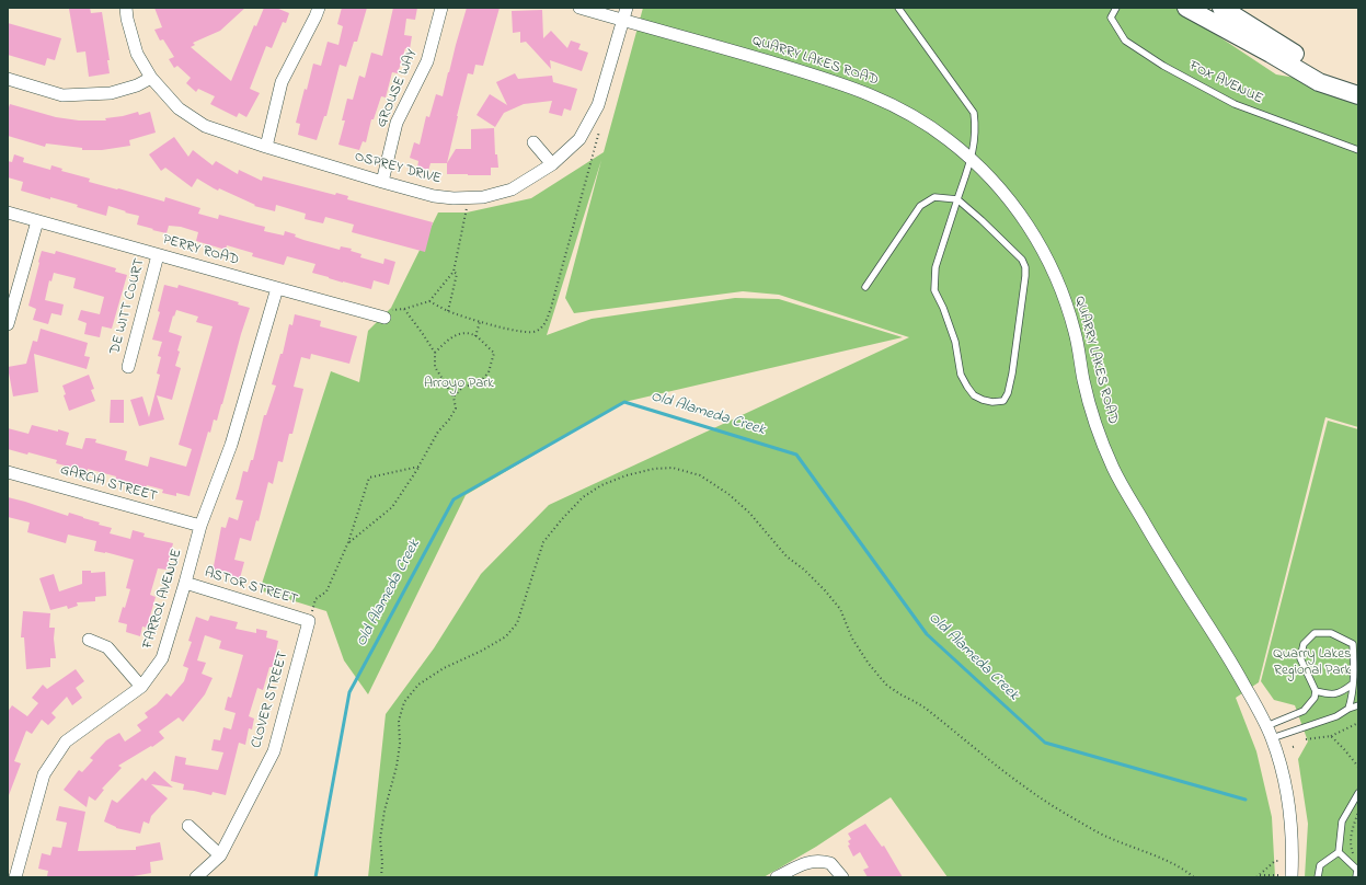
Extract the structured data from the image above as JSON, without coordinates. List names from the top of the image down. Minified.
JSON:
{"streets":{"street":["QUARRY LAKES ROAD","GROUSE WAY","OSPREY DRIVE","PERRY ROAD","DE WITT COURT","GARCIA STREET","ASTOR STREET","FARROL AVENUE","CLOVER STREET"],"lane":["FOX AVENUE"]},"crossings":[["QUARRY LAKES ROAD","OSPREY DRIVE"],["GROUSE WAY","OSPREY DRIVE"],["PERRY ROAD","DE WITT COURT"],["PERRY ROAD","FARROL AVENUE"],["GARCIA STREET","FARROL AVENUE"],["ASTOR STREET","FARROL AVENUE"],["ASTOR STREET","CLOVER STREET"]],"water":["Old Alameda Creek"],"parks":["Arroyo Park","Quarry Lakes Regional Park"]}
